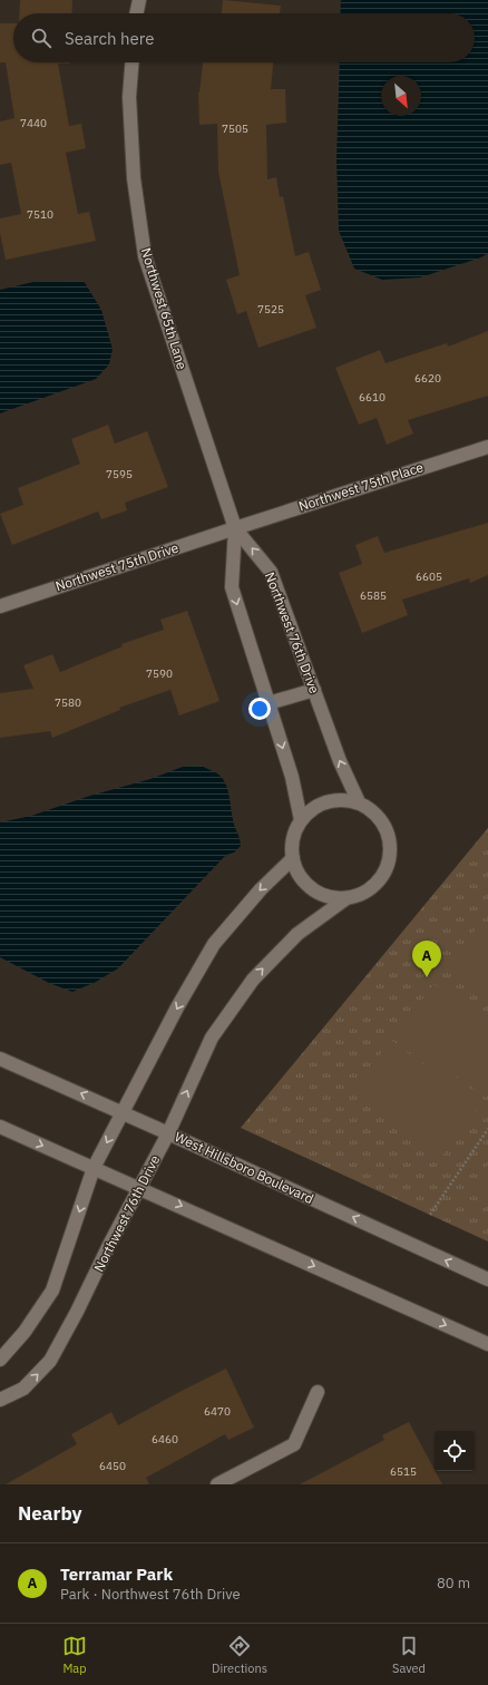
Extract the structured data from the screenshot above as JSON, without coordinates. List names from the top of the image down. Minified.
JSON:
{"streets":{"street":["Northwest 65th Lane","Northwest 75th Place","Northwest 75th Drive","Northwest 76th Drive","West Hillsboro Boulevard"]},"crossings":[["Northwest 65th Lane","Northwest 75th Place"],["Northwest 65th Lane","Northwest 75th Drive"],["Northwest 65th Lane","Northwest 76th Drive"],["Northwest 75th Place","Northwest 75th Drive"],["Northwest 75th Place","Northwest 76th Drive"],["Northwest 75th Drive","Northwest 76th Drive"],["Northwest 76th Drive","West Hillsboro Boulevard"]],"house_numbers":["7440","7505","7510","7525","6620","6610","7595","6605","6585","7590","7580","6470","6460","6450","6515"],"north":"bottom right","page":{"search":"Search here","pins":"A","heading":"Nearby","list":[{"mark":"A","name":"Terramar Park","note":"Park · Northwest 76th Drive","value":"80 m"}],"nav":["Map","Directions","Saved"]}}
